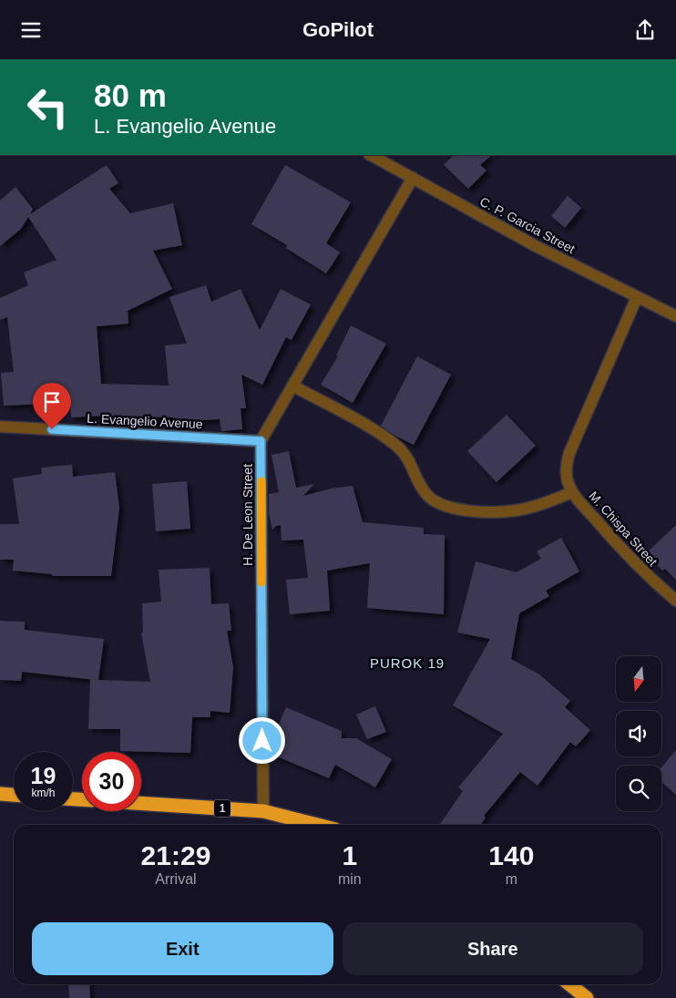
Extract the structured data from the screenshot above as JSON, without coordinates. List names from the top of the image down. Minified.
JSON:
{"streets":{"highway":["1"],"street":["C. P. Garcia Street","L. Evangelio Avenue","H. De Leon Street","M. Chispa Street"]},"crossings":[["L. Evangelio Avenue","H. De Leon Street"],["H. De Leon Street","1"]],"districts":["PUROK 19"],"north":"bottom","page":{"header":"GoPilot","turn":["80 m","L. Evangelio Avenue"],"speed":"19 km/h","limit":"30","eta":["21:29","Arrival","1","min","140","m"],"buttons":["Exit","Share"]}}
